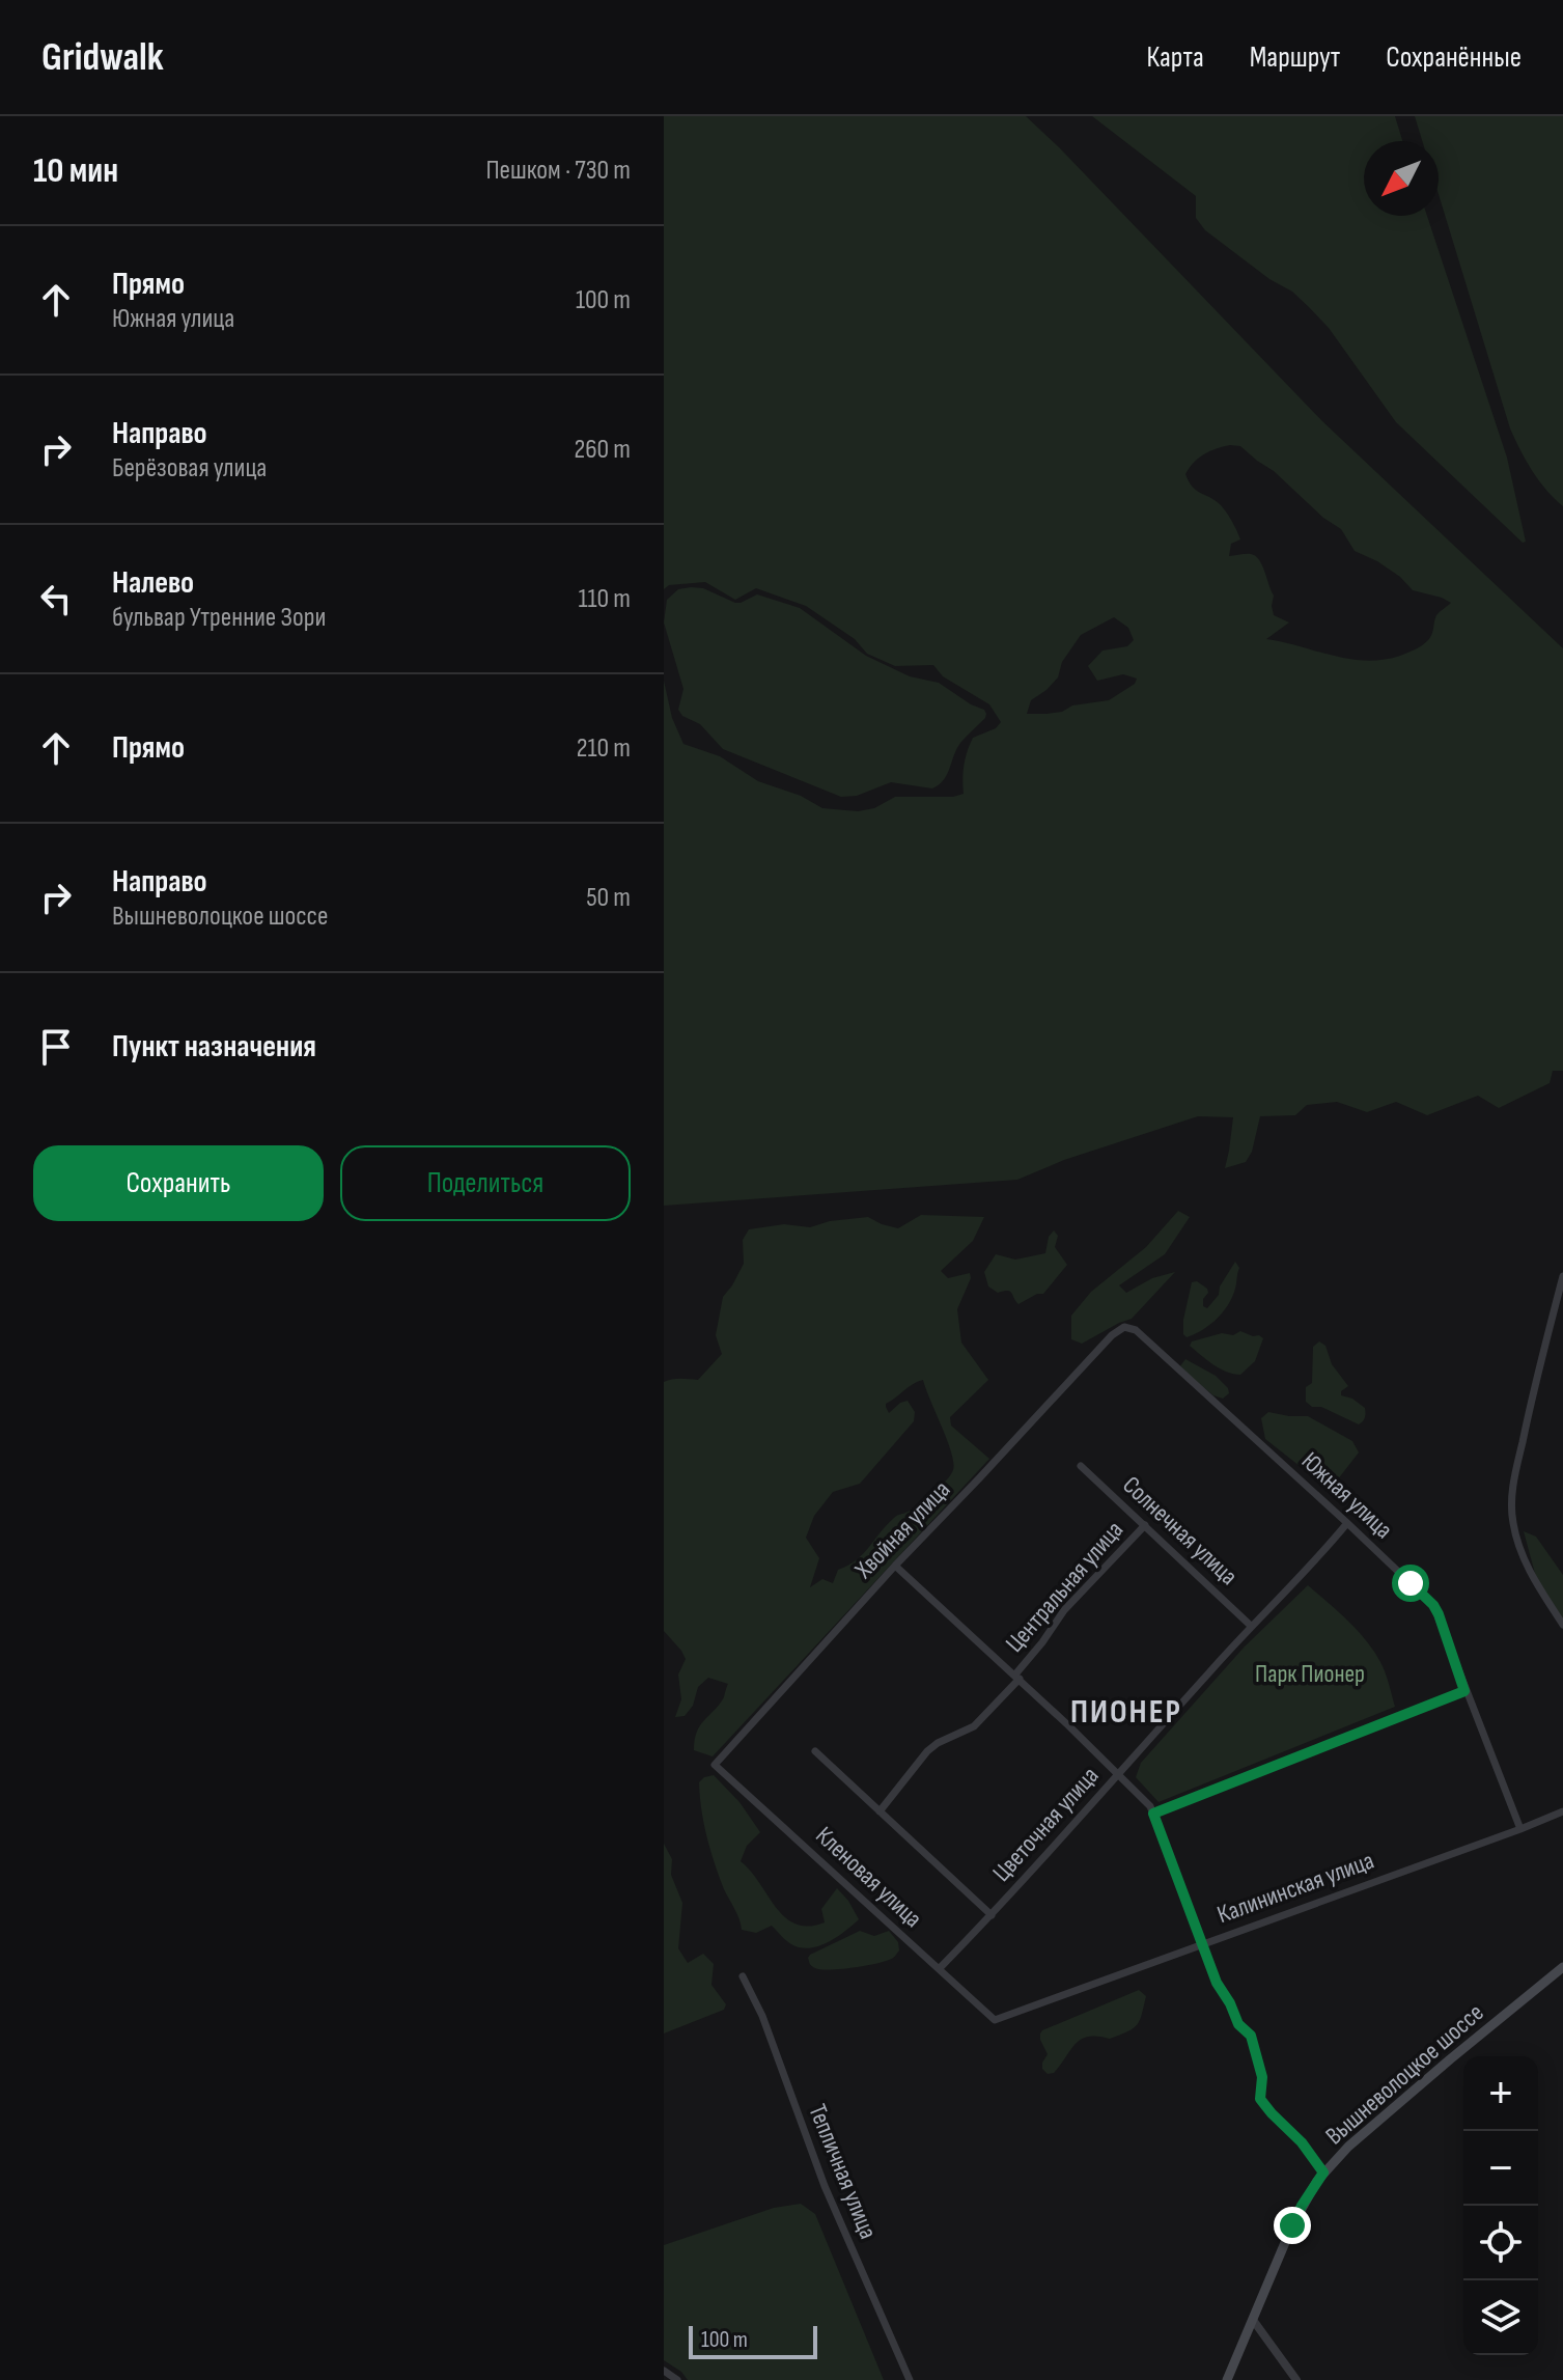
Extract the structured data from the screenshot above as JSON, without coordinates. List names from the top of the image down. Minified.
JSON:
{"streets":{"main road":["Вышневолоцкое шоссе"],"street":["Южная улица","Хвойная улица","Солнечная улица","Центральная улица","Цветочная улица","Кленовая улица","Калининская улица","Тепличная улица"]},"crossings":[["Южная улица","Хвойная улица"],["Южная улица","Цветочная улица"],["Южная улица","Калининская улица"],["Хвойная улица","Кленовая улица"],["Солнечная улица","Центральная улица"],["Солнечная улица","Цветочная улица"],["Цветочная улица","Кленовая улица"],["Кленовая улица","Калининская улица"]],"districts":["ПИОНЕР"],"parks":["Парк Пионер"],"scale_bar":"100 m","north":"bottom left","page":{"header":"Gridwalk","nav":["Карта","Маршрут","Сохранённые"],"heading":["10 мин","Пешком · 730 m"],"list":[["Прямо","Южная улица","100 m"],["Направо","Берёзовая улица","260 m"],["Налево","бульвар Утренние Зори","110 m"],["Прямо","210 m"],["Направо","Вышневолоцкое шоссе","50 m"],"Пункт назначения"],"buttons":["Сохранить","Поделиться"],"map_buttons":["+","−"],"scale":"100 m"}}
